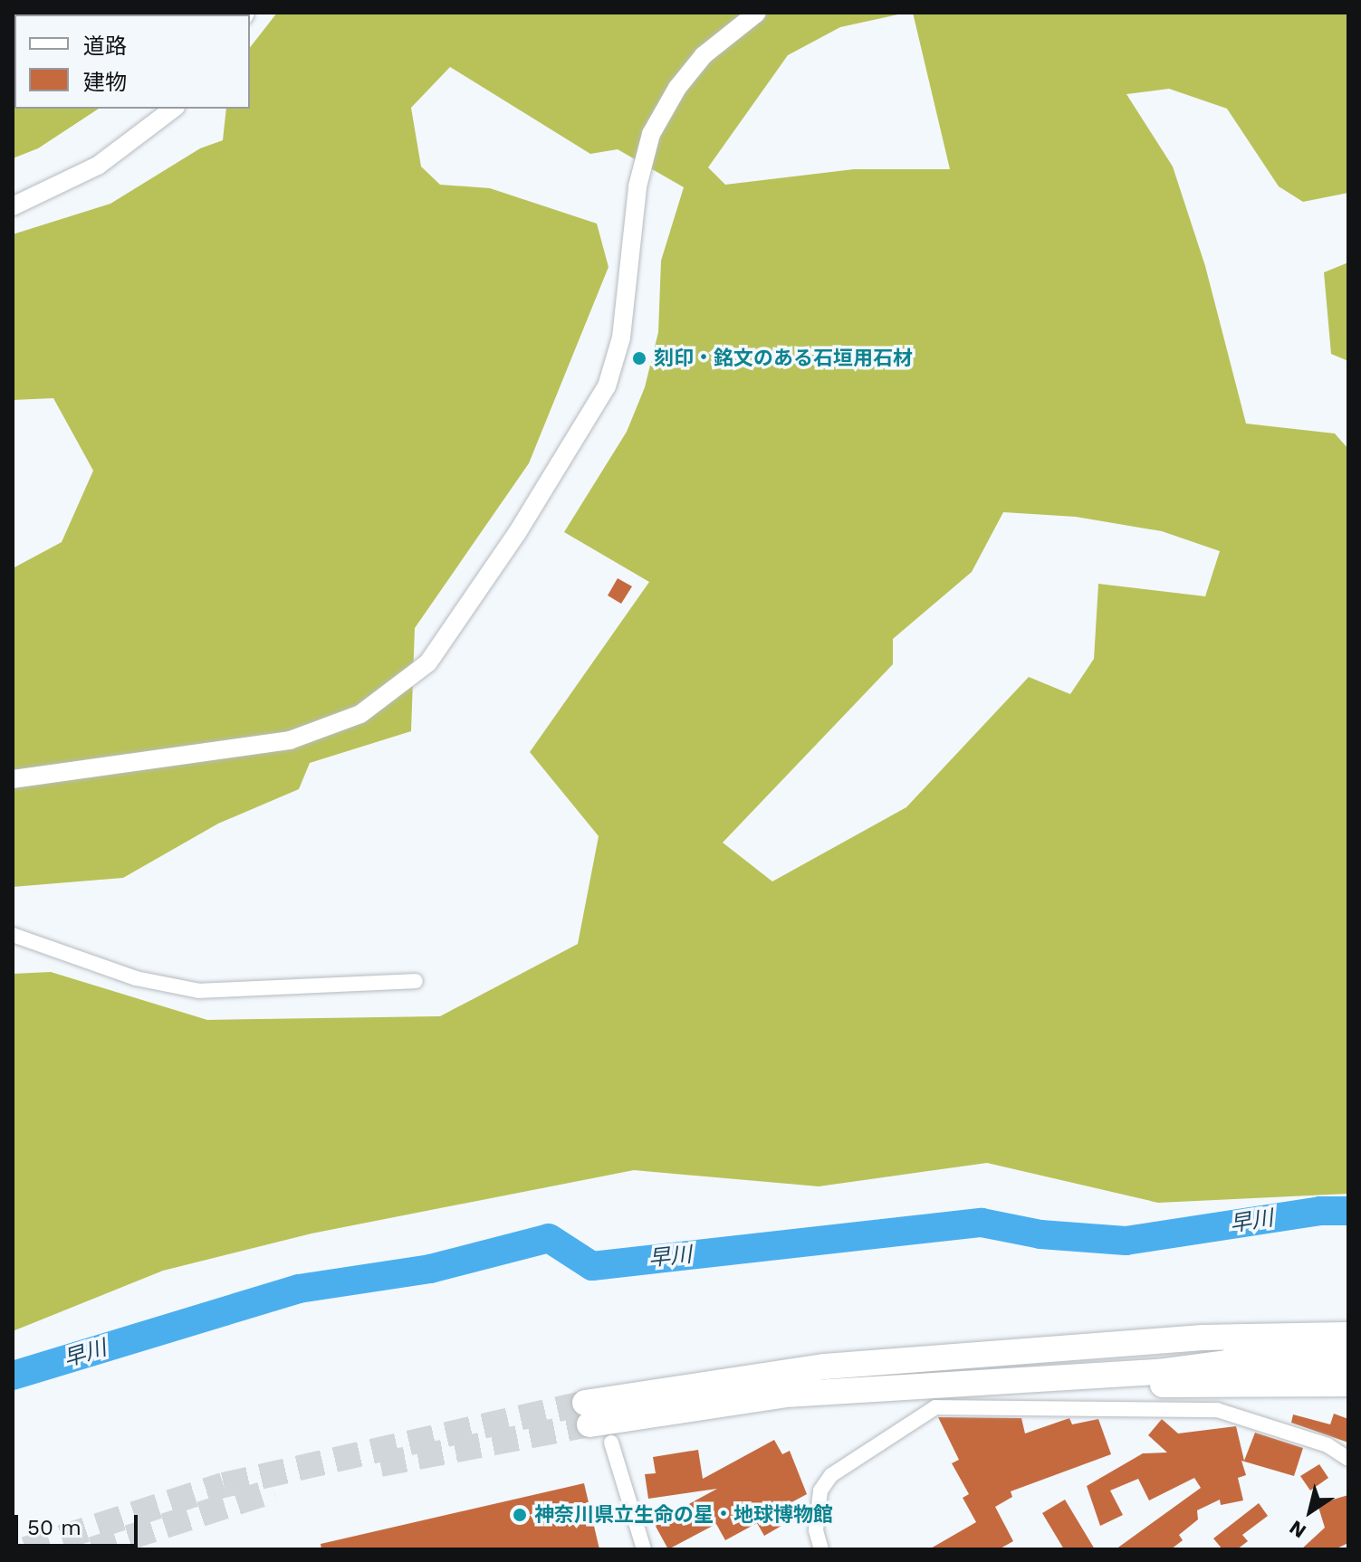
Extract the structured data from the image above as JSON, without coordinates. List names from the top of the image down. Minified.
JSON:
{"water":["早川"],"places":["刻印・銘文のある石垣用石材","神奈川県立生命の星・地球博物館"],"legend":["道路","建物"],"scale_bar":"50 m","north":"bottom left"}
